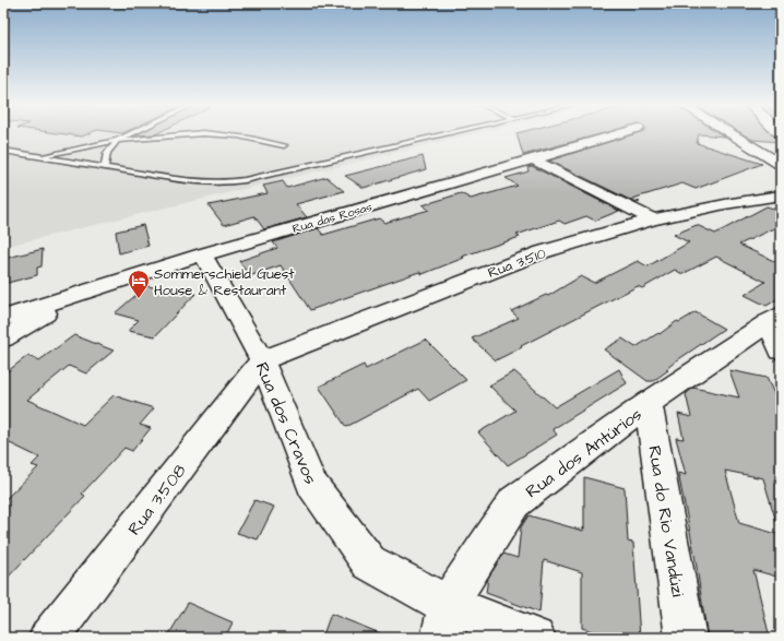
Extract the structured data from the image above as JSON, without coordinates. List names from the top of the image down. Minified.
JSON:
{"streets":{"street":["Rua das Rosas","Rua 3.510","Rua dos Cravos","Rua dos Antúrios","Rua 3.508","Rua do Rio Vandúzi"]},"crossings":[["Rua das Rosas","Rua dos Cravos"],["Rua 3.510","Rua dos Cravos"],["Rua 3.510","Rua 3.508"],["Rua dos Cravos","Rua dos Antúrios"],["Rua dos Cravos","Rua 3.508"],["Rua dos Antúrios","Rua do Rio Vandúzi"]],"places":{"hotel":["Sommerschield Guest House & Restaurant"]}}
